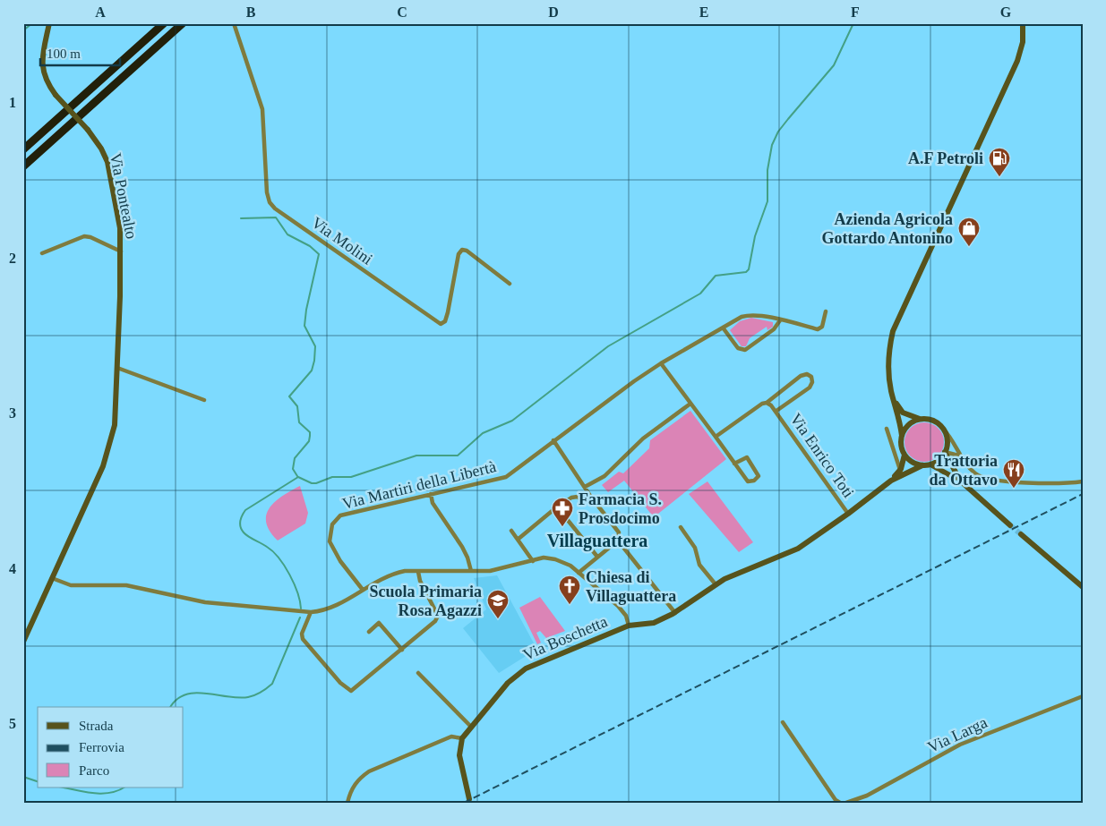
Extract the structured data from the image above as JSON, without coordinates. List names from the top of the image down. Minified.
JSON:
{"streets":{"street":["Via Pontealto","Via Molini","Via Enrico Toti","Via Martiri della Libertà","Via Boschetta","Via Larga"]},"crossings":[["Via Enrico Toti","Via Boschetta"]],"districts":["Villaguattera"],"places":{"fuel station":["A.F Petroli"],"shop":["Azienda Agricola Gottardo Antonino"],"restaurant":["Trattoria da Ottavo"],"pharmacy":["Farmacia S. Prosdocimo"],"church":["Chiesa di Villaguattera"],"school or university":["Scuola Primaria Rosa Agazzi"]},"legend":["Strada","Ferrovia","Parco"],"scale_bar":"100 m","grid":{"columns":["A","B","C","D","E","F","G"],"rows":["1","2","3","4","5"]}}
